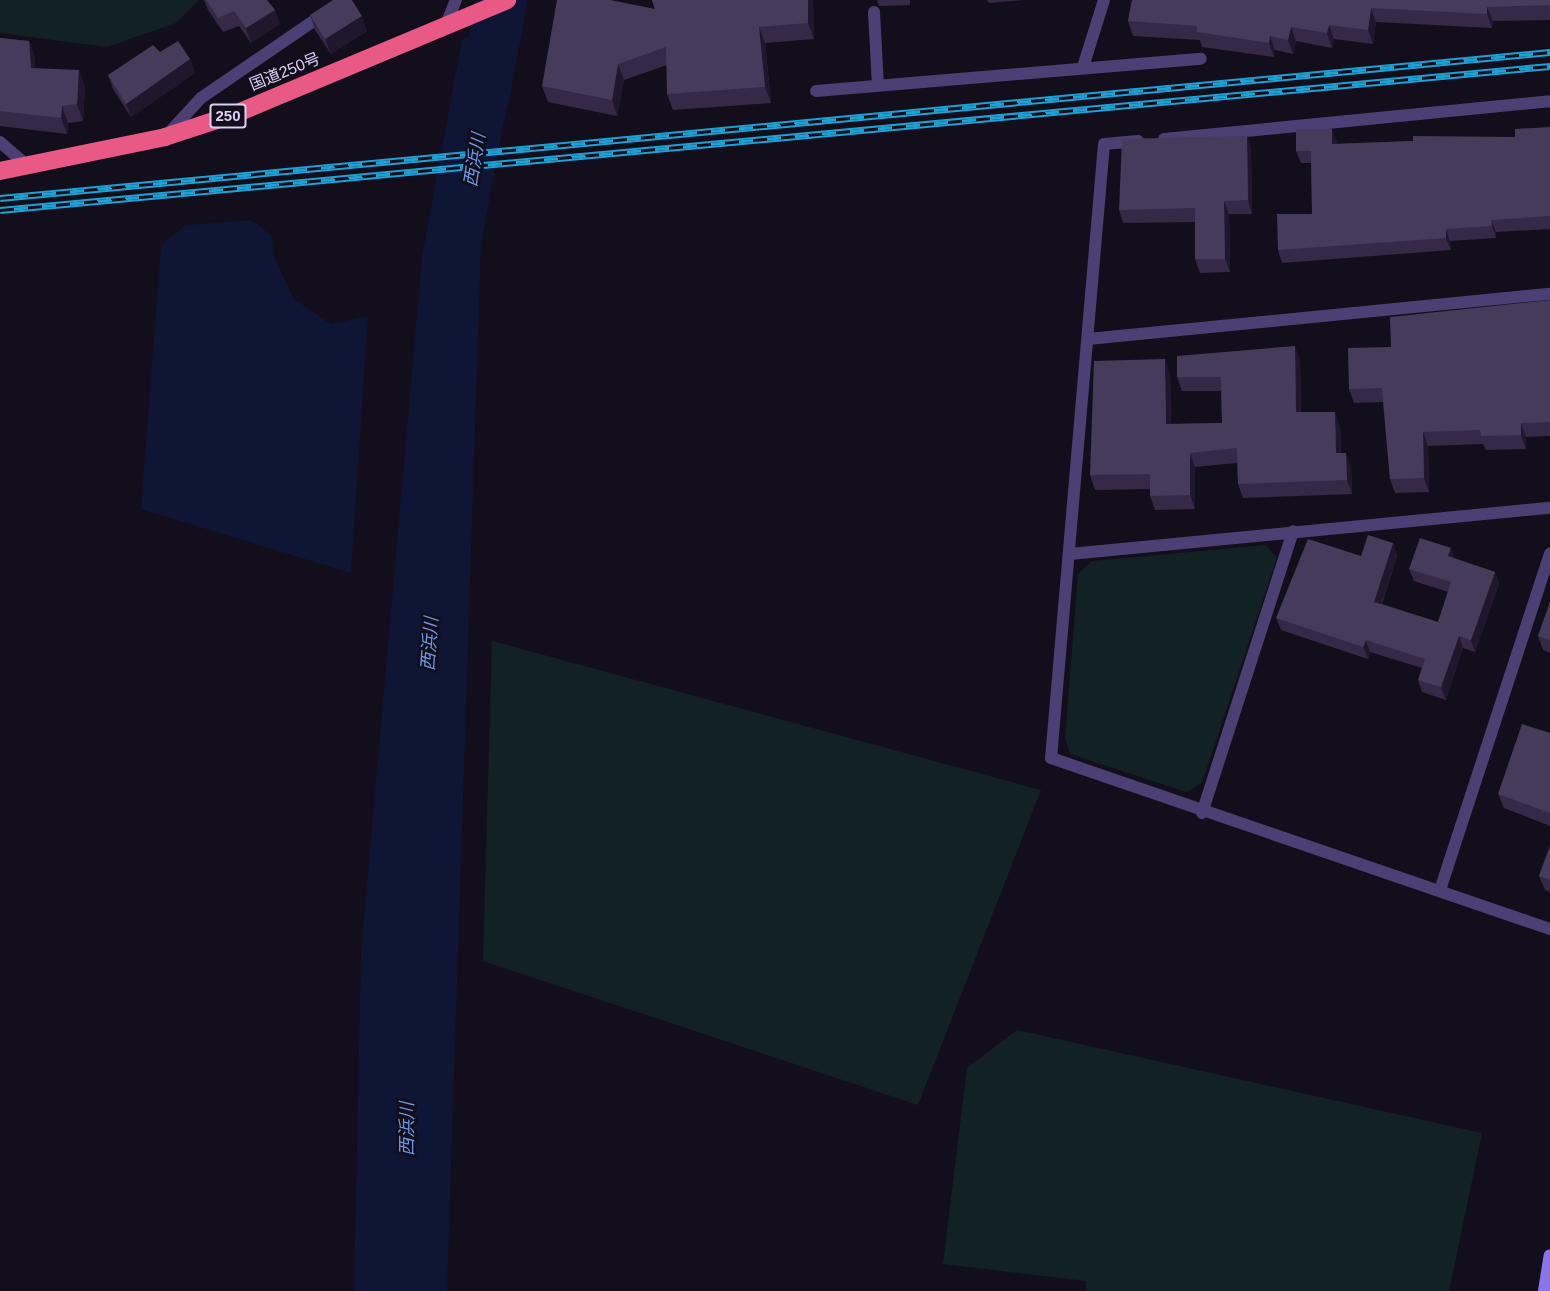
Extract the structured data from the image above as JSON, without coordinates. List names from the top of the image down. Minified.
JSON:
{"streets":{"highway":["国道250号","250"]},"water":["西浜川"]}
